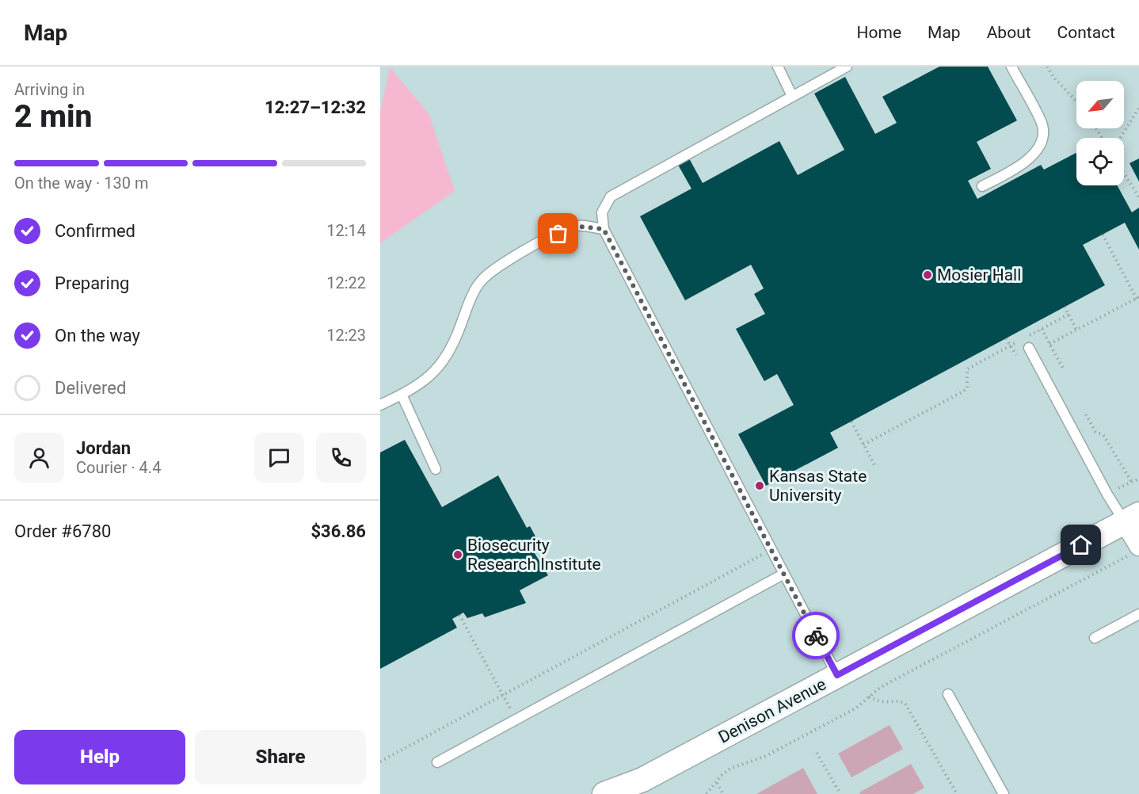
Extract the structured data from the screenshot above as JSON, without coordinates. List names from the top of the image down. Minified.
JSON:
{"streets":{"street":["Denison Avenue"]},"places":["Mosier Hall","Kansas State University","Biosecurity Research Institute"],"north":"bottom left","page":{"header":"Map","nav":["Home","Map","About","Contact"],"heading":["2 min","Arriving in","12:27–12:32"],"panel":["Jordan","Courier · 4.4","Order #6780","$36.86"],"bar":"On the way · 130 m","list":[["Confirmed","12:14"],["Preparing","12:22"],["On the way","12:23"],"Delivered"],"buttons":["Help","Share"]}}
